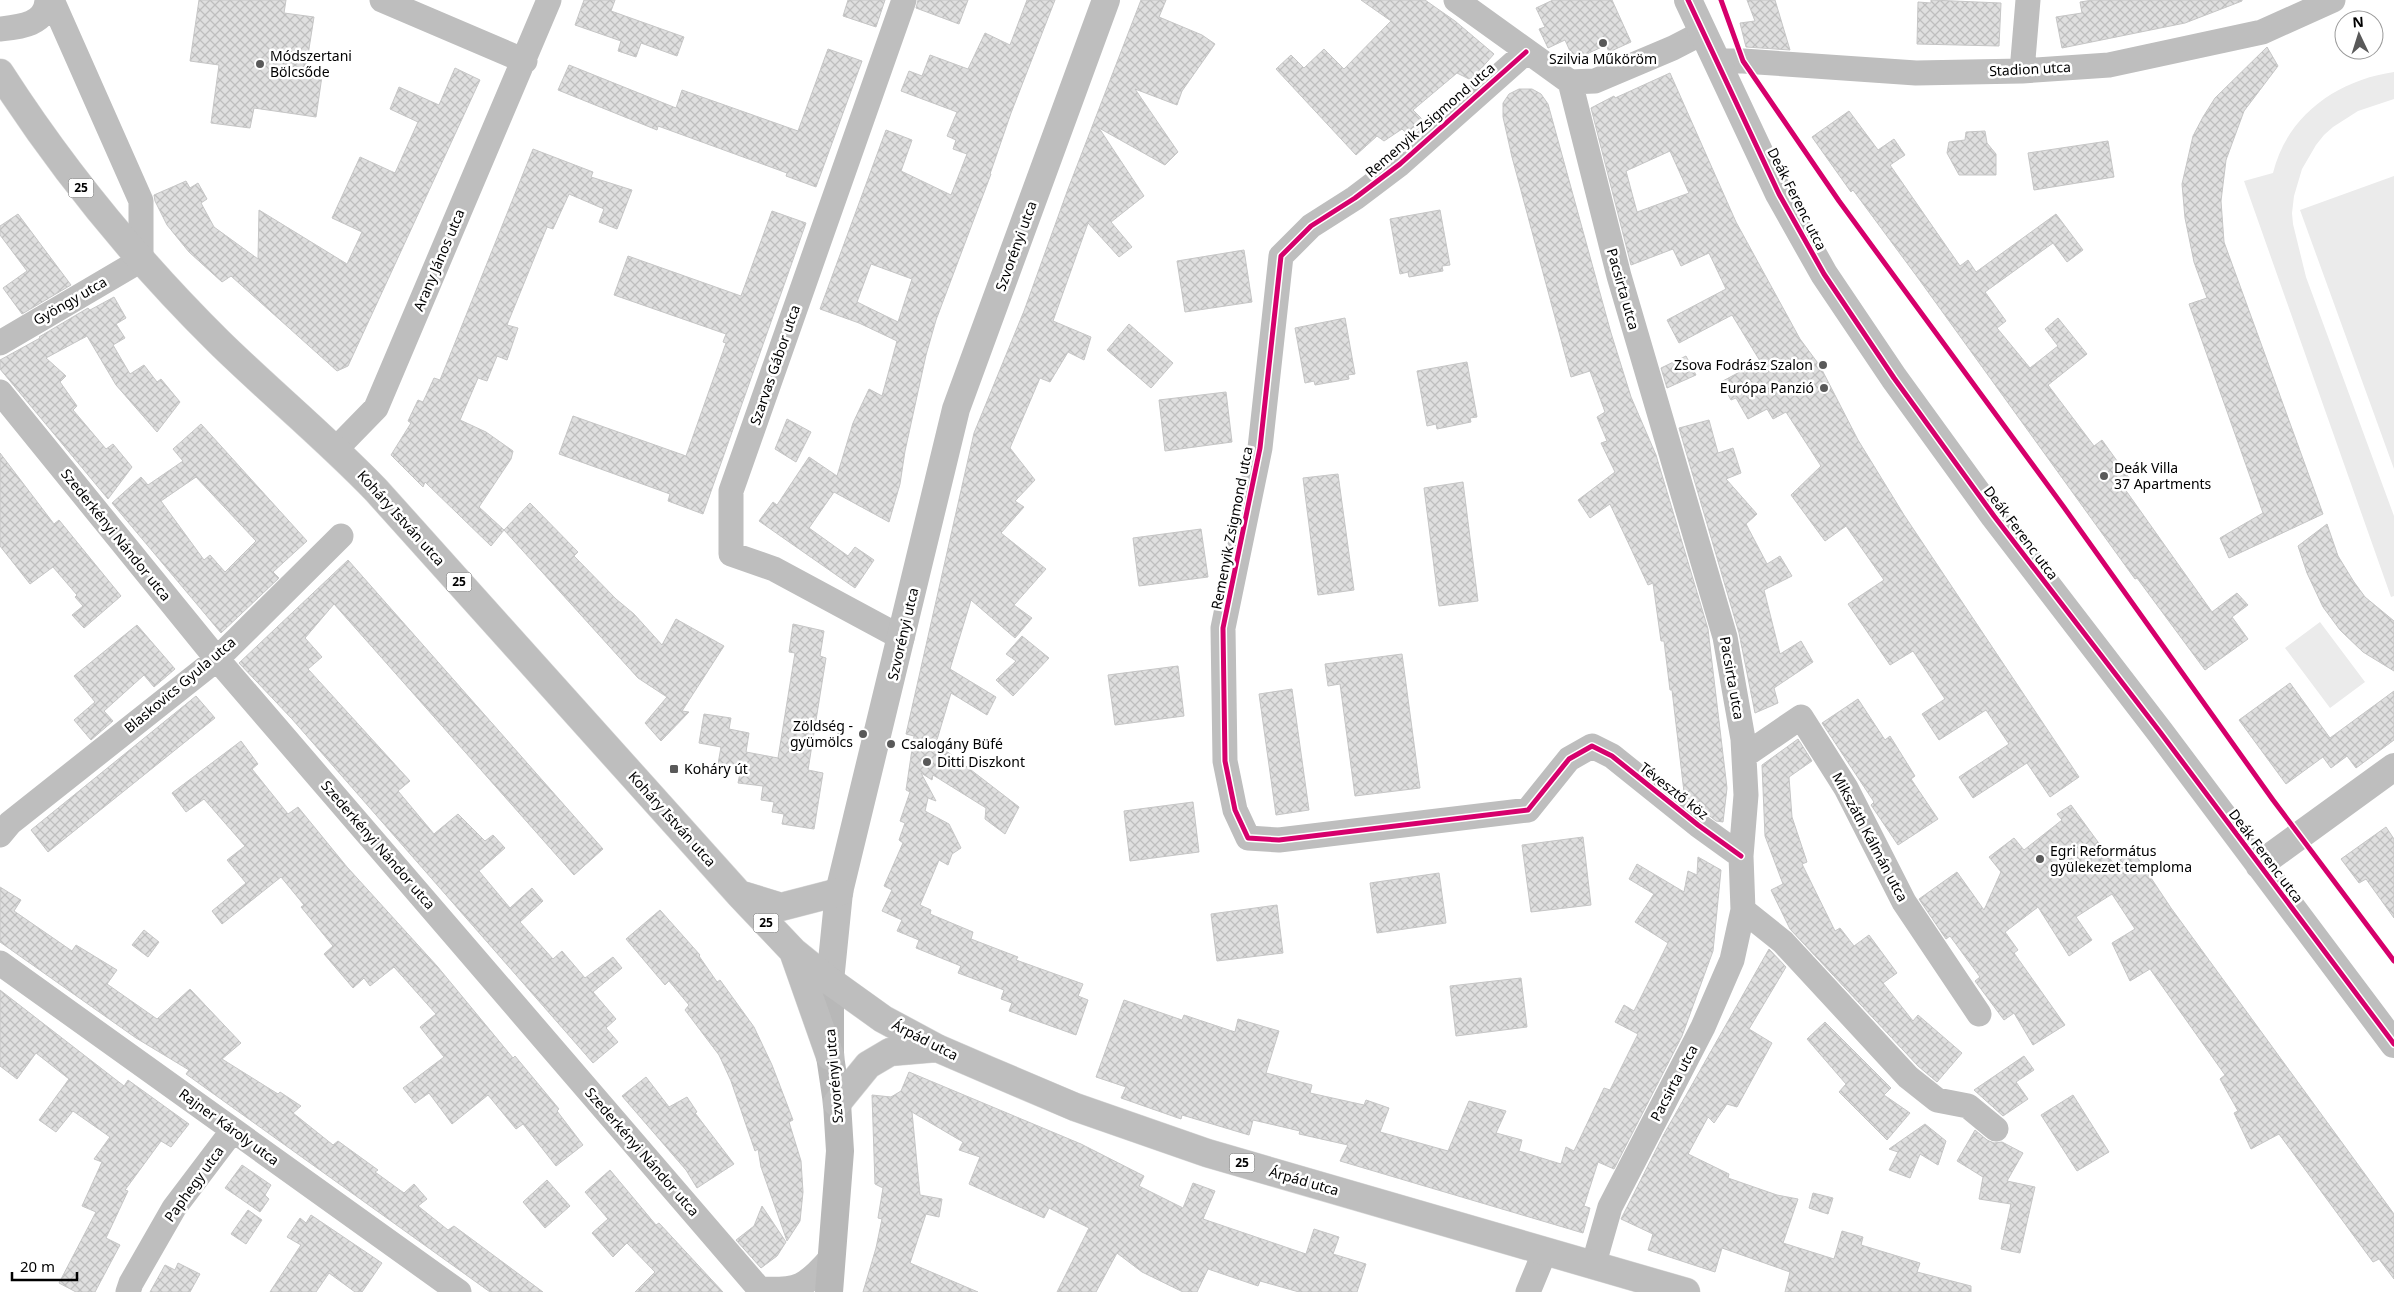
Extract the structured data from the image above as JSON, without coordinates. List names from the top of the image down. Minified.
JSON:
{"streets":{"main road":["25","Deák Ferenc utca","Szvorényi utca","Koháry István utca","Árpád utca"],"street":["Stadion utca","Remenyik Zsigmond utca","Arany János utca","Pacsirta utca","Gyöngy utca","Szarvas Gábor utca","Szederkényi Nándor utca","Blaskovics Gyula utca","Tévesztő köz","Mikszáth Kálmán utca","Rajner Károly utca","Paphegy utca"]},"crossings":[["Stadion utca","Deák Ferenc utca"],["Remenyik Zsigmond utca","Tévesztő köz"],["Szvorényi utca","Szarvas Gábor utca"],["Szvorényi utca","Koháry István utca"],["Szvorényi utca","Árpád utca"],["Arany János utca","Koháry István utca"],["Pacsirta utca","Tévesztő köz"],["Pacsirta utca","Mikszáth Kálmán utca"],["Pacsirta utca","Árpád utca"],["Gyöngy utca","Koháry István utca"],["Koháry István utca","Árpád utca"],["Szederkényi Nándor utca","Blaskovics Gyula utca"],["Rajner Károly utca","Paphegy utca"]],"places":{"other":["Szilvia Műköröm","Módszertani Bölcsőde","Zsova Fodrász Szalon","Európa Panzió","Deák Villa 37 Apartments","Zöldség - gyümölcs","Csalogány Büfé","Ditti Diszkont","Egri Református gyülekezet temploma"],"transit":["Koháry út"]},"scale_bar":"20 m","north":"top"}
